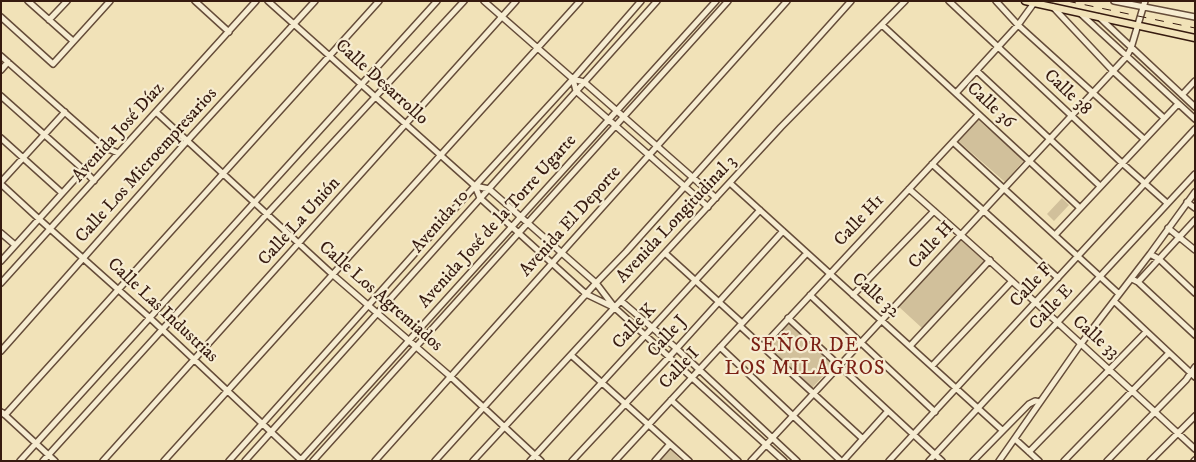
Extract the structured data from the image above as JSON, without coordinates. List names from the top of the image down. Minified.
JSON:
{"streets":{"street":["Calle Desarrollo","Calle 38","Calle 36","Avenida José Díaz","Calle Los Microempresarios","Avenida Longitudinal 3","Calle H1","Calle La Unión","Avenida 10","Avenida José de la Torre Ugarte","Avenida El Deporte","Calle H","Calle F","Calle 32","Calle Los Agremiados","Calle E","Calle Las Industrias","Calle K","Calle J","Calle 33","Calle I"]},"crossings":[["Calle Desarrollo","Calle Los Microempresarios"],["Calle Desarrollo","Avenida Longitudinal 3"],["Calle Desarrollo","Calle La Unión"],["Calle Desarrollo","Avenida 10"],["Calle Desarrollo","Avenida José de la Torre Ugarte"],["Calle Desarrollo","Avenida El Deporte"],["Calle Desarrollo","Calle H"],["Calle Desarrollo","Calle K"],["Calle Desarrollo","Calle J"],["Calle Desarrollo","Calle I"],["Calle 38","Calle H"],["Calle 38","Calle F"],["Calle 38","Calle E"],["Calle 36","Avenida Longitudinal 3"],["Calle 36","Calle H1"],["Calle 36","Calle H"],["Avenida José Díaz","Calle Los Agremiados"],["Avenida José Díaz","Calle Las Industrias"],["Calle Los Microempresarios","Calle Los Agremiados"],["Calle Los Microempresarios","Calle Las Industrias"],["Avenida Longitudinal 3","Calle 32"],["Avenida Longitudinal 3","Calle Los Agremiados"],["Calle H1","Calle 32"],["Calle H1","Calle 33"],["Calle La Unión","Calle Los Agremiados"],["Calle La Unión","Calle Las Industrias"],["Avenida 10","Calle Los Agremiados"],["Avenida 10","Calle Las Industrias"],["Avenida José de la Torre Ugarte","Calle Los Agremiados"],["Avenida José de la Torre Ugarte","Calle Las Industrias"],["Avenida El Deporte","Calle Los Agremiados"],["Calle H","Calle 32"],["Calle H","Calle 33"],["Calle F","Calle 32"],["Calle F","Calle 33"],["Calle 32","Calle E"],["Calle 32","Calle K"],["Calle 32","Calle J"],["Calle 32","Calle I"],["Calle Los Agremiados","Calle K"],["Calle E","Calle 33"]],"districts":["SEÑOR DE LOS MILAGROS"]}
